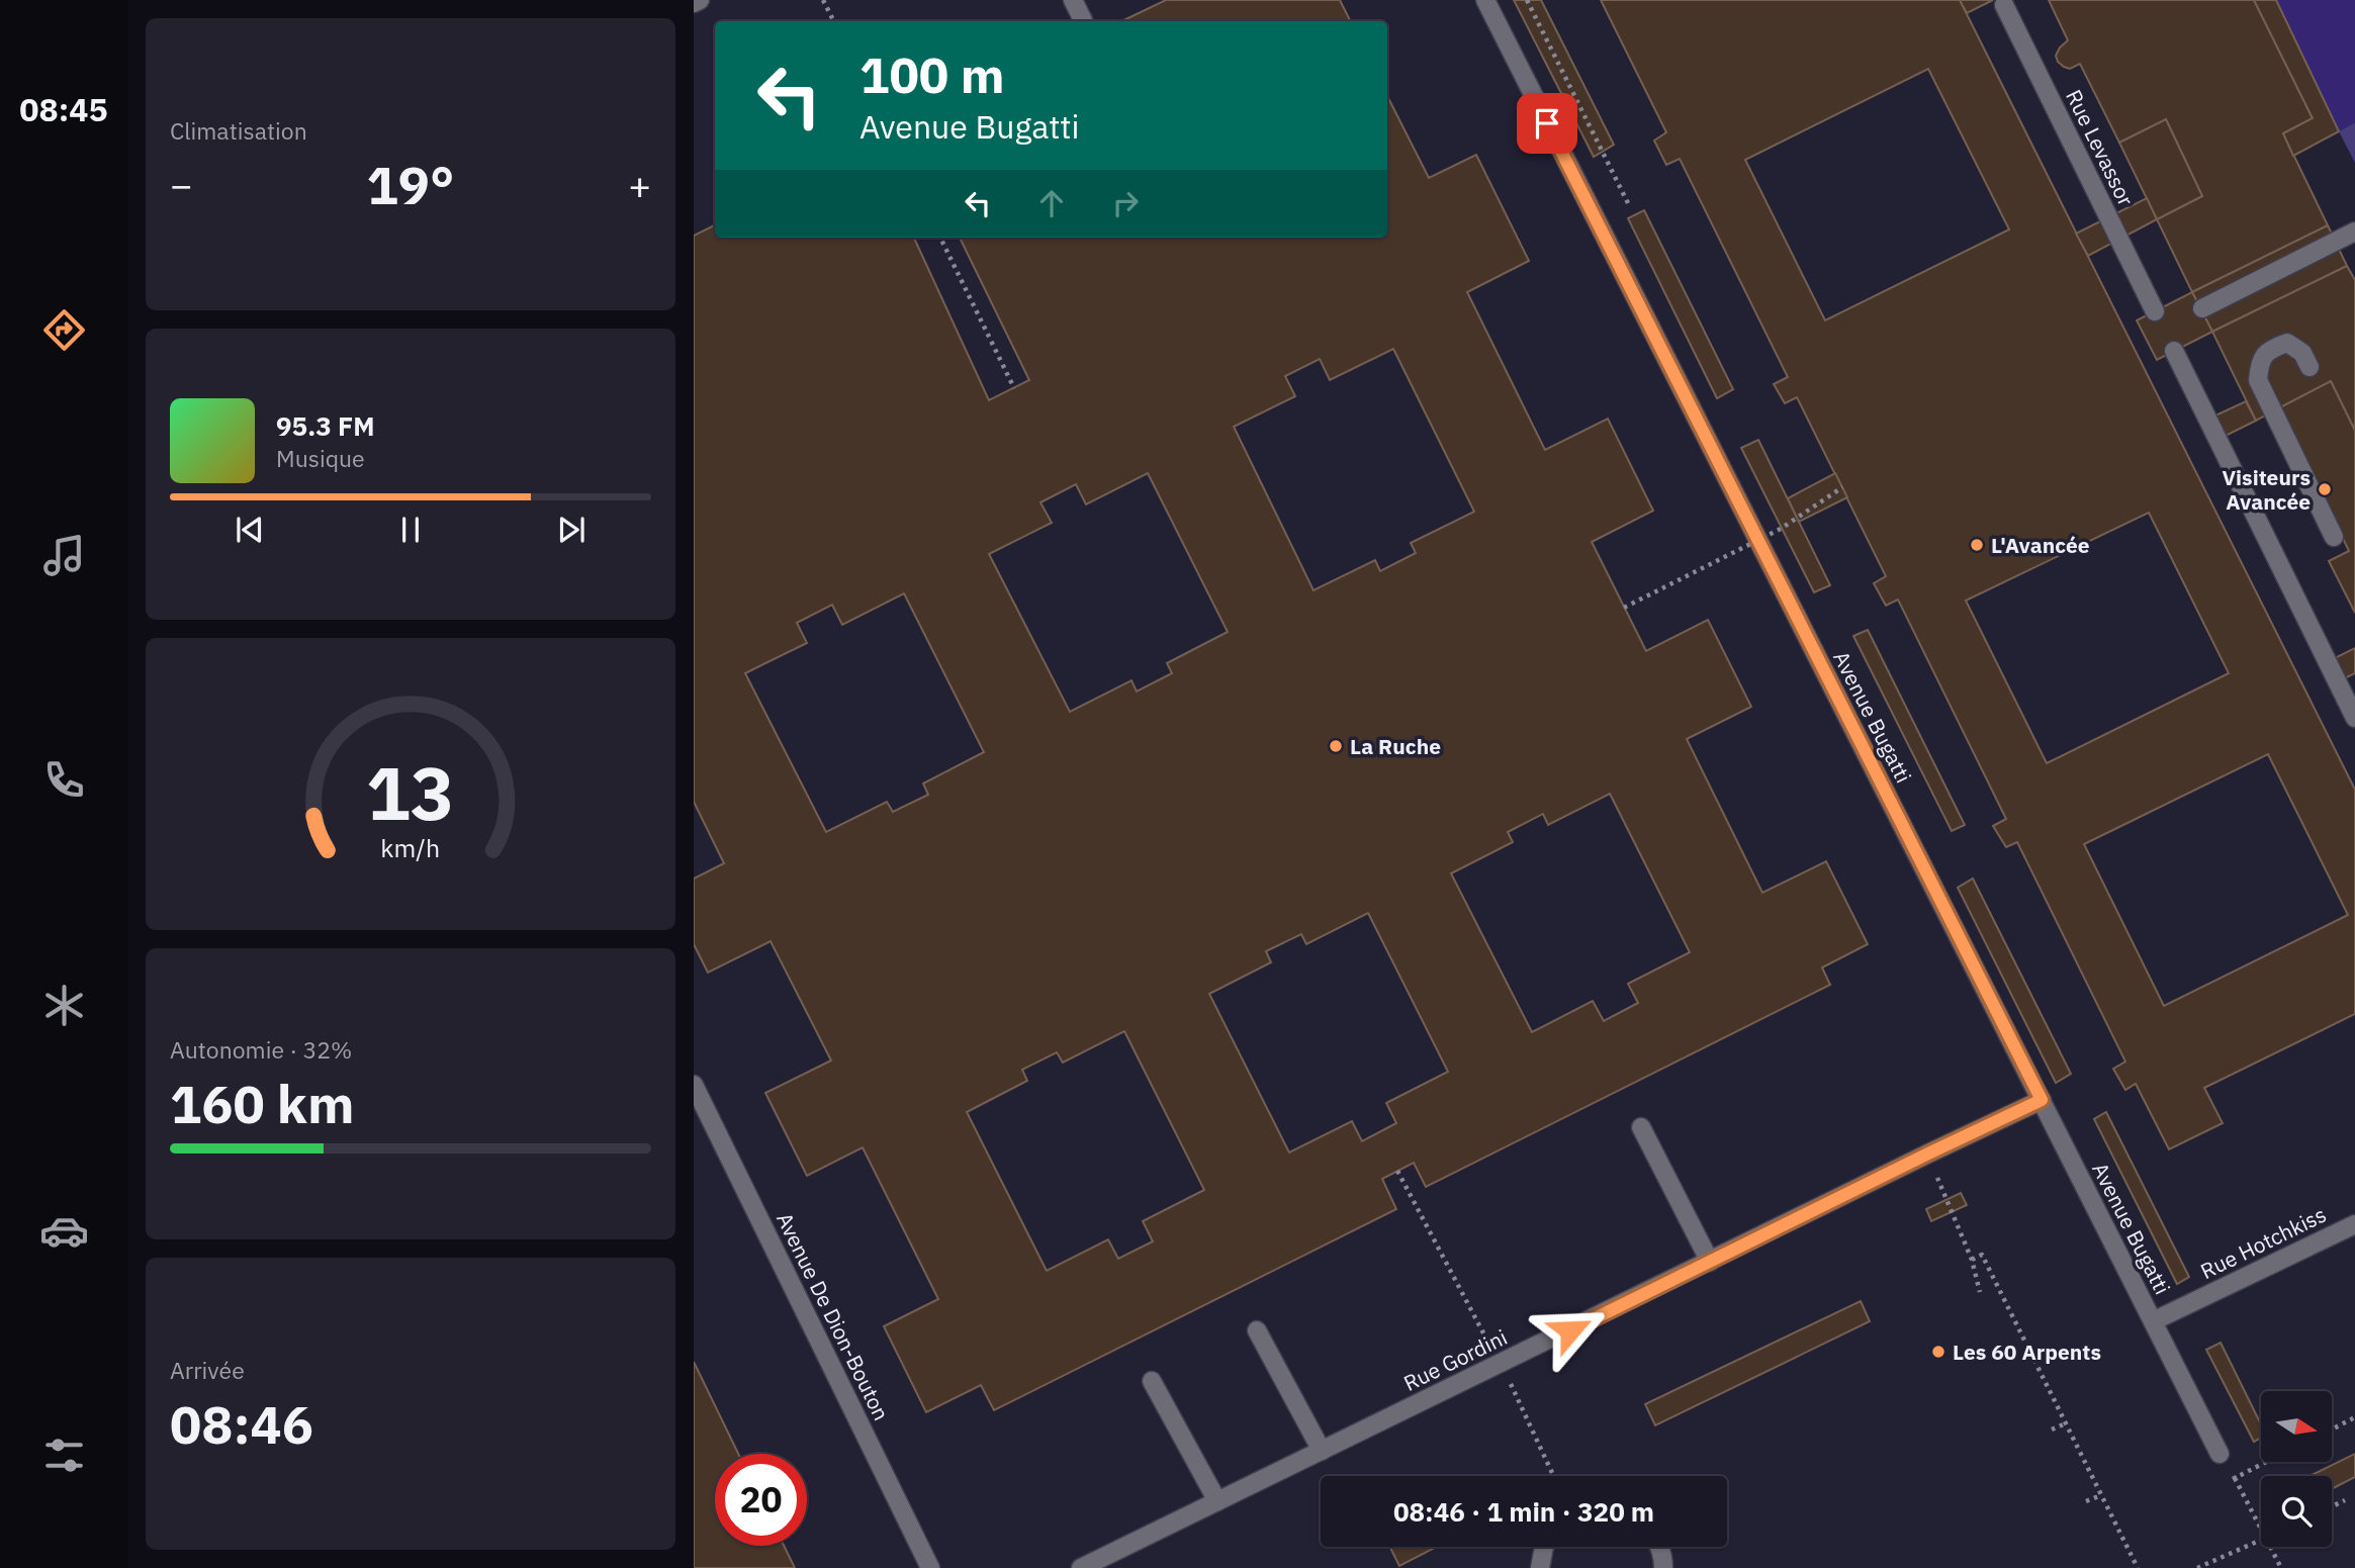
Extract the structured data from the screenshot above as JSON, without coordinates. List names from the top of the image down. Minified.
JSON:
{"streets":{"lane":["Rue Levassor","Avenue Bugatti","Rue Hotchkiss","Avenue De Dion-Bouton","Rue Gordini"]},"crossings":[["Avenue Bugatti","Rue Hotchkiss"],["Avenue Bugatti","Rue Gordini"]],"places":["Visiteurs Avancée","L'Avancée","La Ruche","Les 60 Arpents"],"north":"right","page":{"tabs":"08:45","tile":["Climatisation",["Autonomie · 32%","160 km"],["Arrivée","08:46"]],"turn":["100 m","Avenue Bugatti"],"heat":["−","19°","+"],"song":["95.3 FM","Musique"],"limit":"20","trip":"08:46 · 1 min · 320 m","gauge":["13","km/h"]}}
